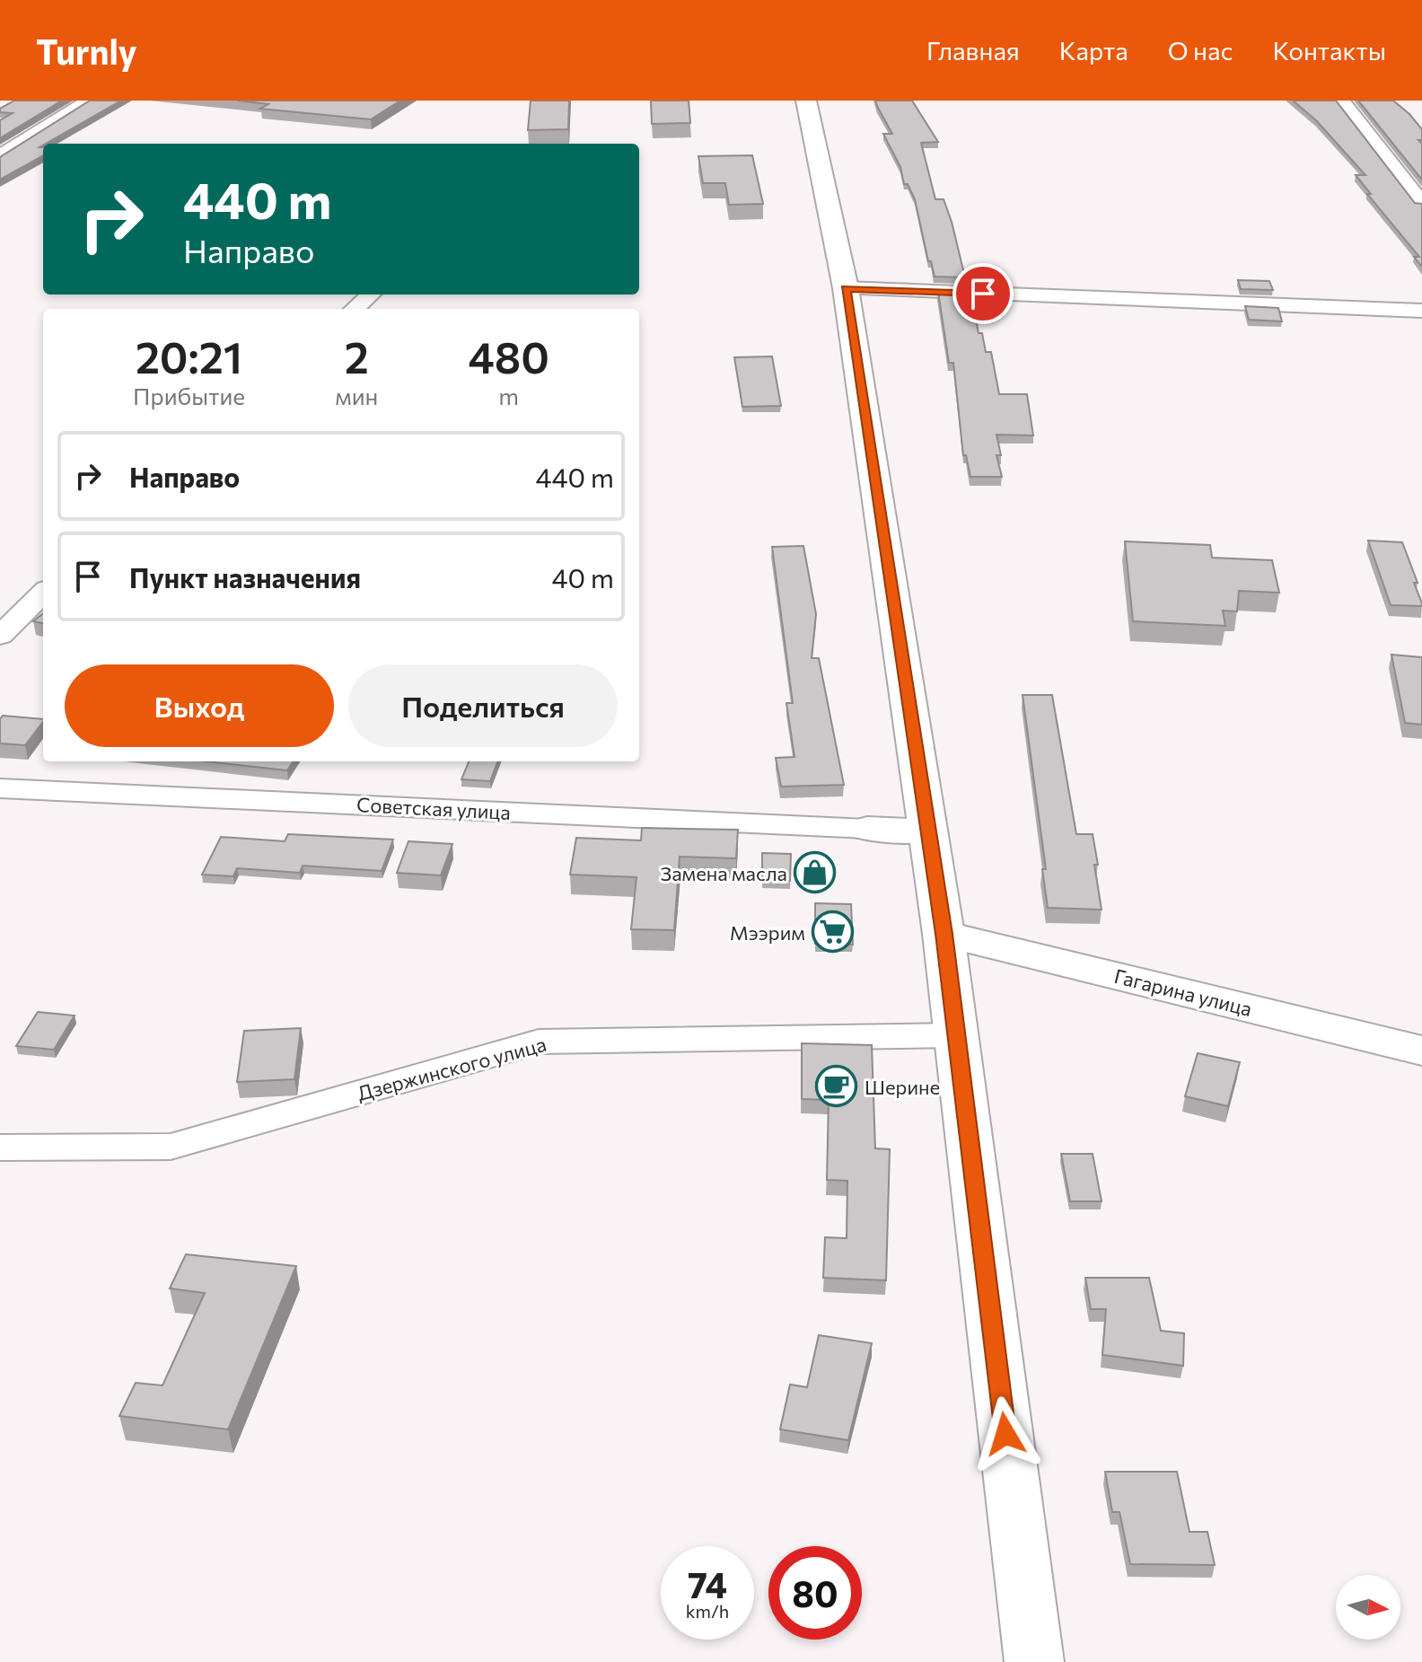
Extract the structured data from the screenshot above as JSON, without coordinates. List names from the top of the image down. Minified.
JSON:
{"streets":{"main road":["Гагарина улица"],"street":["Советская улица","Дзержинского улица"]},"places":{"shop":["Замена масла"],"supermarket":["Мээрим"],"cafe":["Шерине"]},"north":"right","page":{"header":"Turnly","nav":["Главная","Карта","О нас","Контакты"],"turn":["440 m","Направо"],"eta":["20:21","Прибытие","2","мин","480","m"],"list":[{"name":"Направо","value":"440 m"},{"name":"Пункт назначения","value":"40 m"}],"buttons":["Выход","Поделиться"],"speed":"74 km/h","limit":"80"}}
